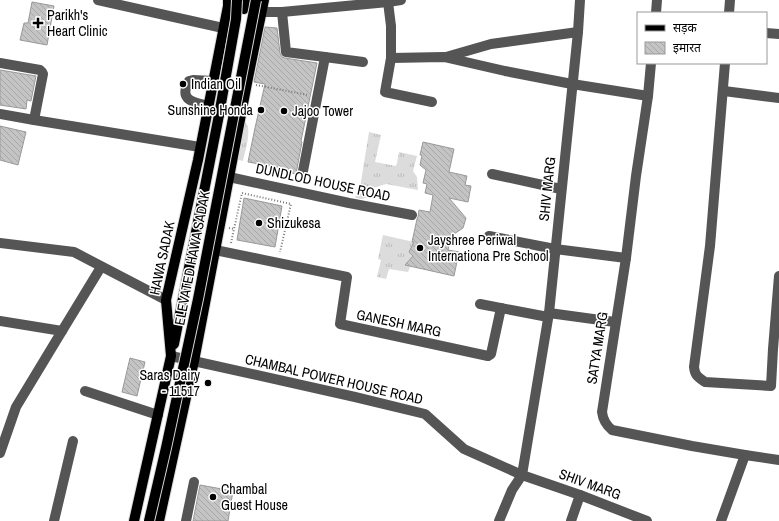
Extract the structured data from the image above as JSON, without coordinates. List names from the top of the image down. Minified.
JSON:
{"streets":{"main road":["HAWA SADAK","ELEVATED HAWA SADAK"],"street":["DUNDLOD HOUSE ROAD","SHIV MARG","GANESH MARG","SATYA MARG","CHAMBAL POWER HOUSE ROAD"]},"crossings":[["SHIV MARG","CHAMBAL POWER HOUSE ROAD"],["HAWA SADAK","ELEVATED HAWA SADAK"],["HAWA SADAK","CHAMBAL POWER HOUSE ROAD"],["ELEVATED HAWA SADAK","CHAMBAL POWER HOUSE ROAD"]],"places":{"health":["Parikh's Heart Clinic"],"other":["Indian Oil","Sunshine Honda","Jajoo Tower","Shizukesa","Jayshree Periwal Internationa Pre School","Saras Dairy - 11517","Chambal Guest House"]},"legend":["सड़क","इमारत"]}
